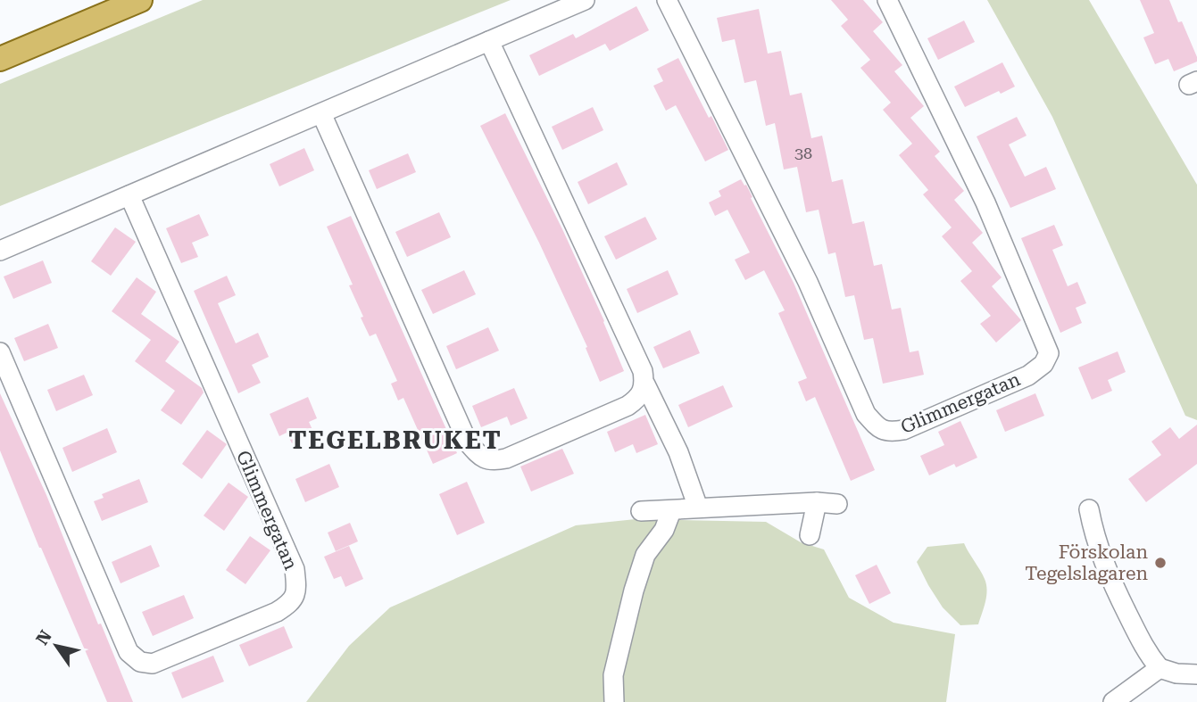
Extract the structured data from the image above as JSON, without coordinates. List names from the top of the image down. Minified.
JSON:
{"streets":{"street":["Glimmergatan"]},"districts":["TEGELBRUKET"],"places":["Förskolan Tegelslagaren"],"house_numbers":["38"],"north":"top left"}
